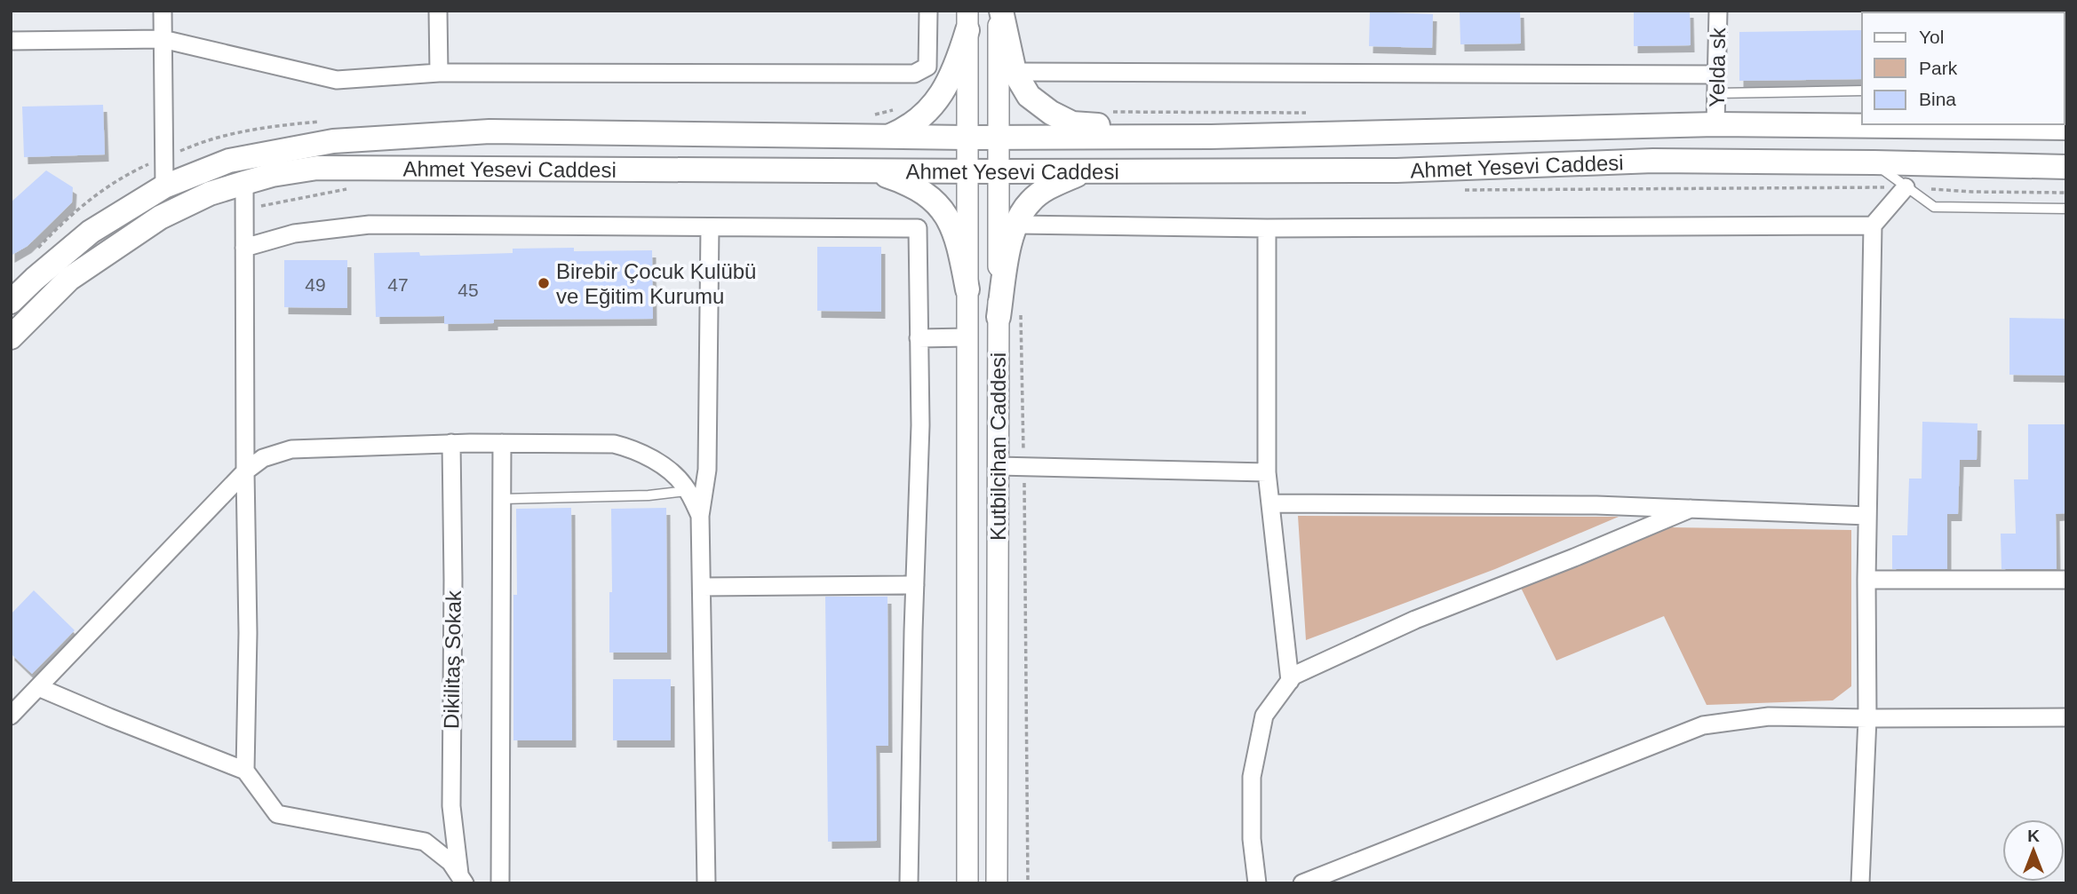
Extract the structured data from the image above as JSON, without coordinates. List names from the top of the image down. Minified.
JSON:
{"streets":{"main road":["Ahmet Yesevi Caddesi"],"street":["Yelda sk","Kutbilcihan Caddesi","Dikilitaş Sokak"]},"crossings":[["Yelda sk","Ahmet Yesevi Caddesi"],["Ahmet Yesevi Caddesi","Kutbilcihan Caddesi"]],"places":["Birebir Çocuk Kulübü ve Eğitim Kurumu"],"house_numbers":["49","47","45"],"legend":["Yol","Park","Bina"],"north":"top"}
